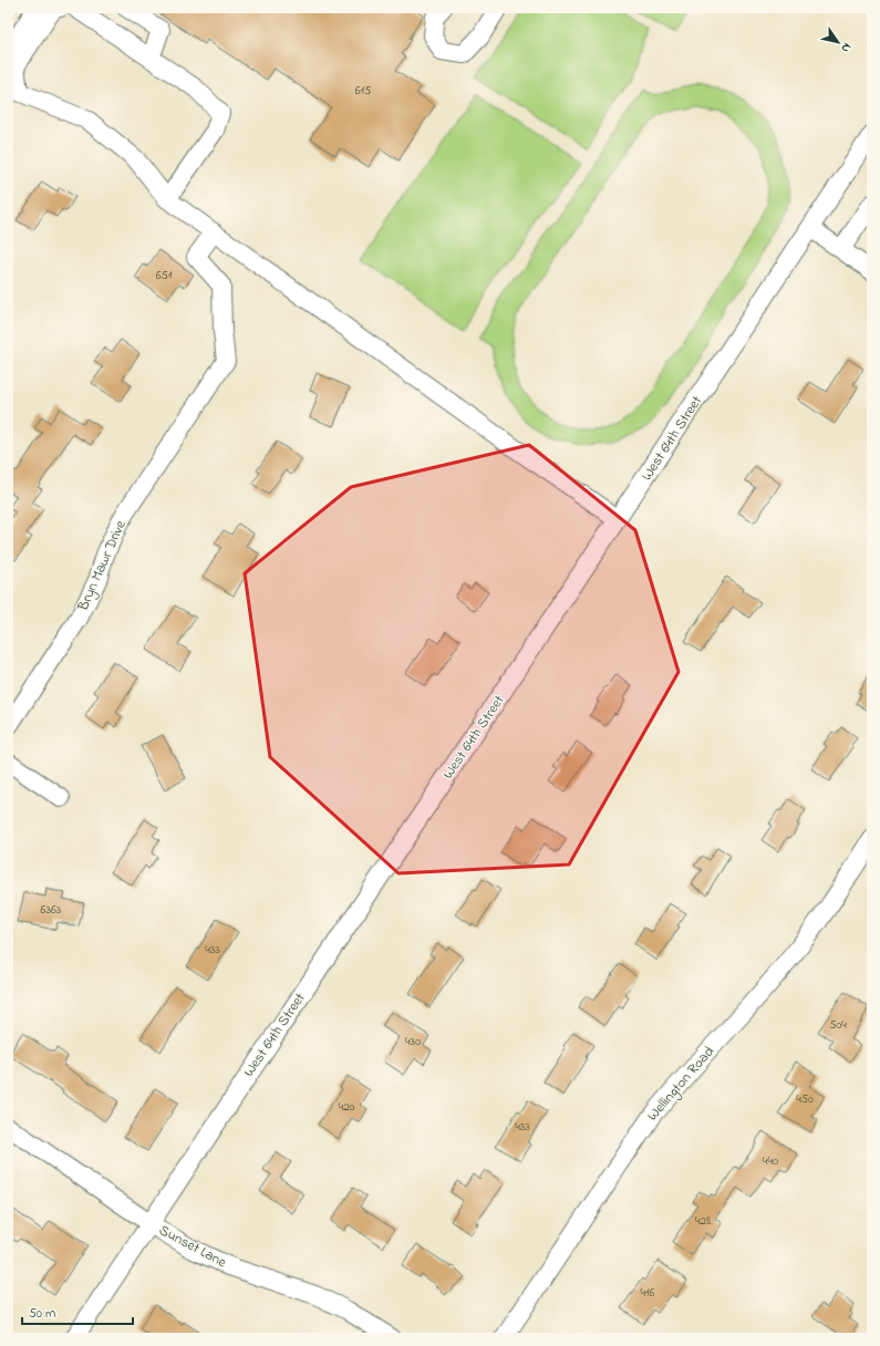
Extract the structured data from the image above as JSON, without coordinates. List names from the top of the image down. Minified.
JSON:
{"streets":{"street":["West 64th Street","Bryn Mawr Drive","Wellington Road","Sunset Lane"]},"crossings":[["West 64th Street","Sunset Lane"]],"house_numbers":["615","651","6363","433","504","430","450","420","433","440","428","416"],"scale_bar":"50 m","north":"bottom right"}
